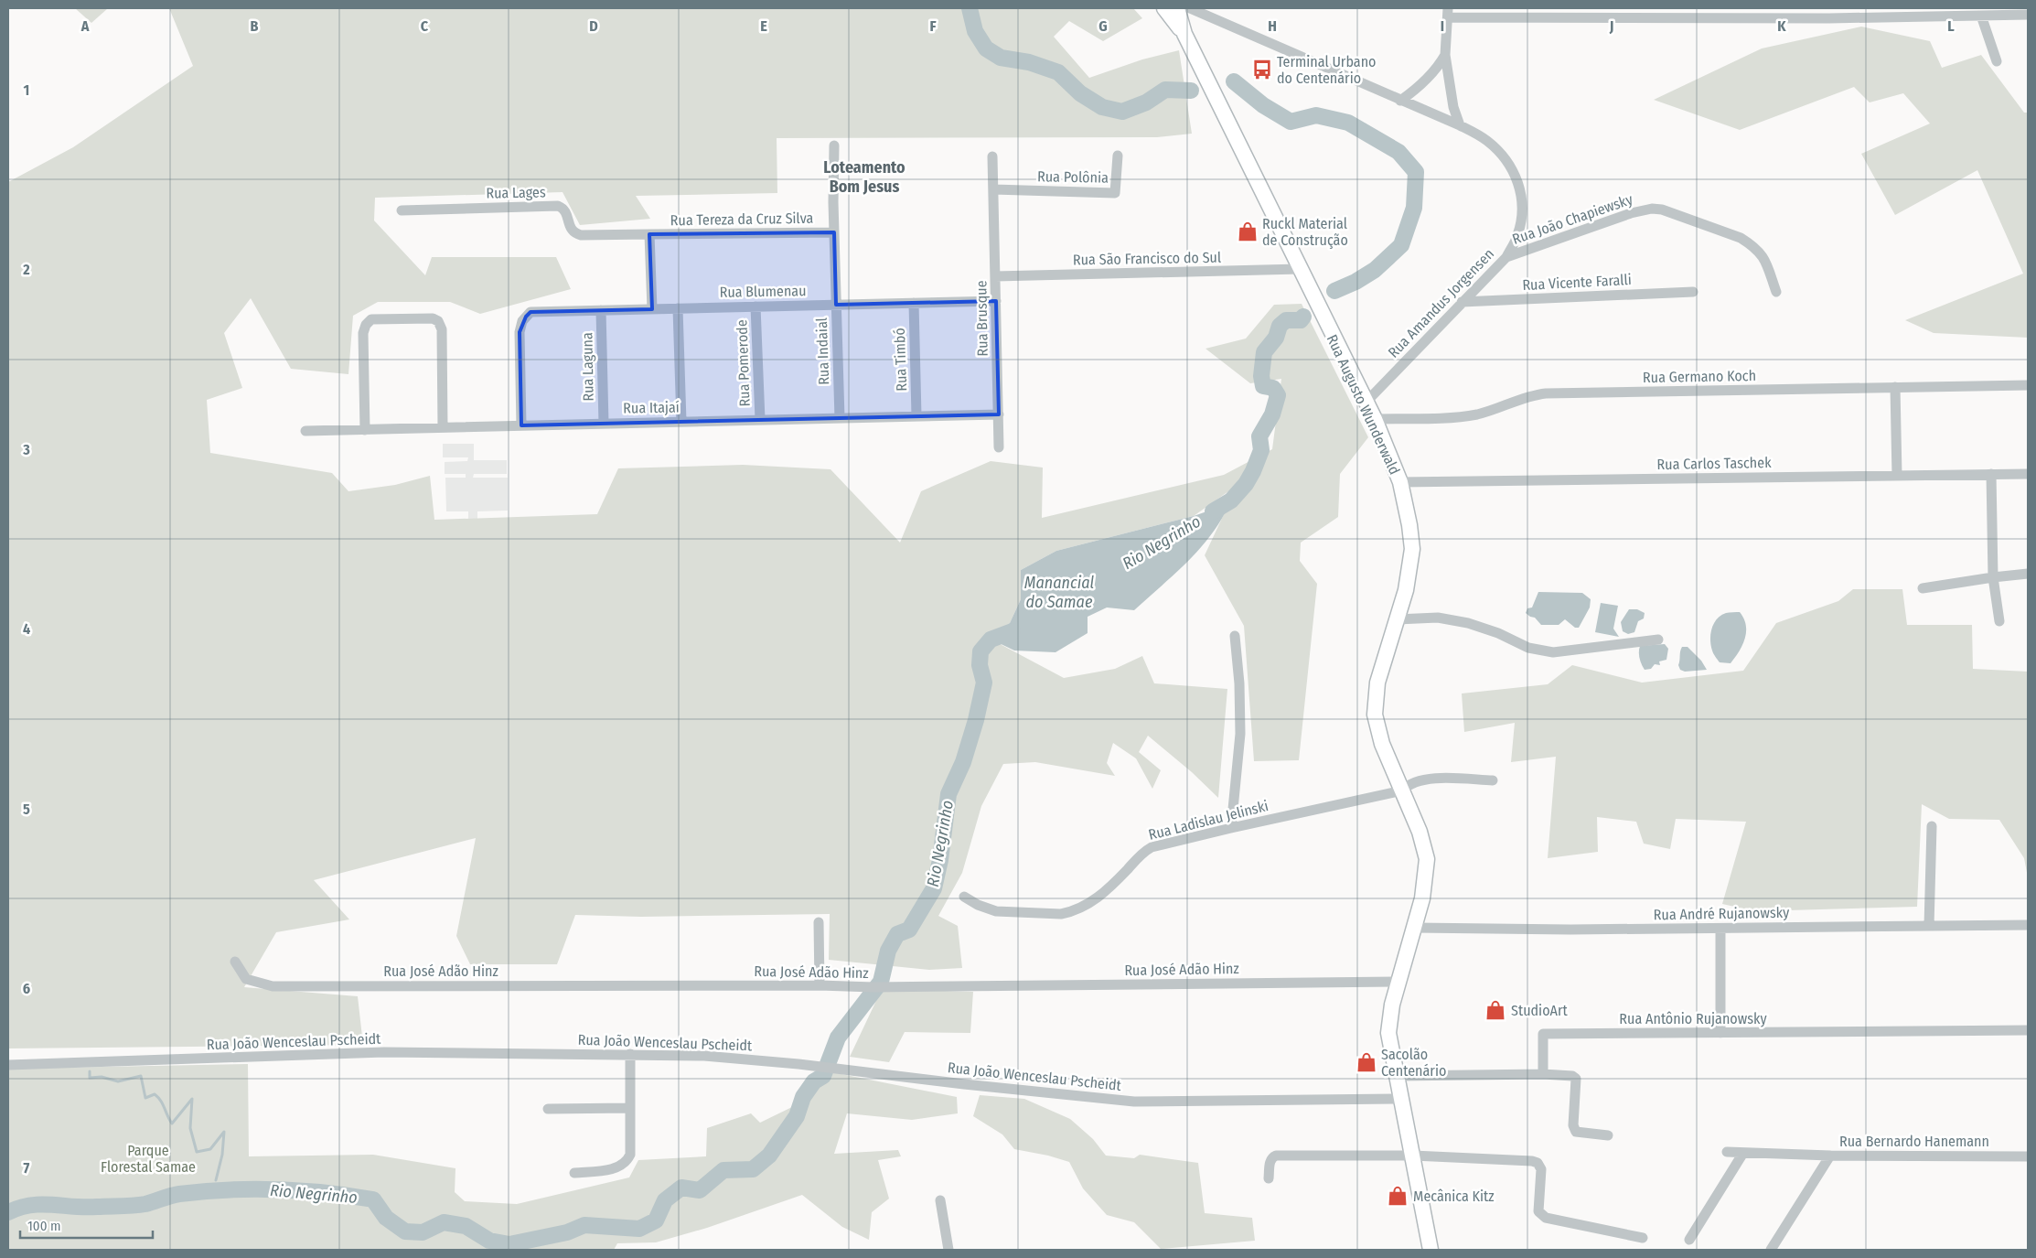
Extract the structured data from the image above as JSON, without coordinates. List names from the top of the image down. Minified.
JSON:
{"streets":{"main road":["Rua Augusto Wunderwald"],"street":["Rua Polônia","Rua Lages","Rua Tereza da Cruz Silva","Rua João Chapiewsky","Rua São Francisco do Sul","Rua Vicente Faralli","Rua Blumenau","Rua Amandus Jorgensen","Rua Brusque","Rua Indaial","Rua Timbó","Rua Pomerode","Rua Laguna","Rua Germano Koch","Rua Itajaí","Rua Carlos Taschek","Rua Ladislau Jelinski","Rua André Rujanowsky","Rua José Adão Hinz","Rua Antônio Rujanowsky","Rua João Wenceslau Pscheidt","Rua Bernardo Hanemann"]},"crossings":[["Rua Polônia","Rua Brusque"],["Rua Lages","Rua Tereza da Cruz Silva"],["Rua Tereza da Cruz Silva","Rua Indaial"],["Rua João Chapiewsky","Rua Amandus Jorgensen"],["Rua São Francisco do Sul","Rua Brusque"],["Rua São Francisco do Sul","Rua Augusto Wunderwald"],["Rua Vicente Faralli","Rua Amandus Jorgensen"],["Rua Blumenau","Rua Brusque"],["Rua Blumenau","Rua Indaial"],["Rua Blumenau","Rua Timbó"],["Rua Blumenau","Rua Pomerode"],["Rua Blumenau","Rua Laguna"],["Rua Blumenau","Rua Itajaí"],["Rua Amandus Jorgensen","Rua Augusto Wunderwald"],["Rua Brusque","Rua Itajaí"],["Rua Indaial","Rua Itajaí"],["Rua Timbó","Rua Itajaí"],["Rua Pomerode","Rua Itajaí"],["Rua Laguna","Rua Itajaí"],["Rua Germano Koch","Rua Augusto Wunderwald"],["Rua Augusto Wunderwald","Rua Carlos Taschek"],["Rua Augusto Wunderwald","Rua Ladislau Jelinski"],["Rua Augusto Wunderwald","Rua André Rujanowsky"],["Rua Augusto Wunderwald","Rua José Adão Hinz"],["Rua Augusto Wunderwald","Rua João Wenceslau Pscheidt"]],"districts":["Loteamento Bom Jesus"],"water":["Rio Negrinho","Manancial do Samae"],"parks":["Parque Florestal Samae"],"places":{"bus stop":["Terminal Urbano do Centenário"],"shop":["Ruckl Material de Construção","StudioArt","Sacolão Centenário","Mecânica Kitz"]},"scale_bar":"100 m","grid":{"columns":["A","B","C","D","E","F","G","H","I","J","K","L"],"rows":["1","2","3","4","5","6","7"]}}
